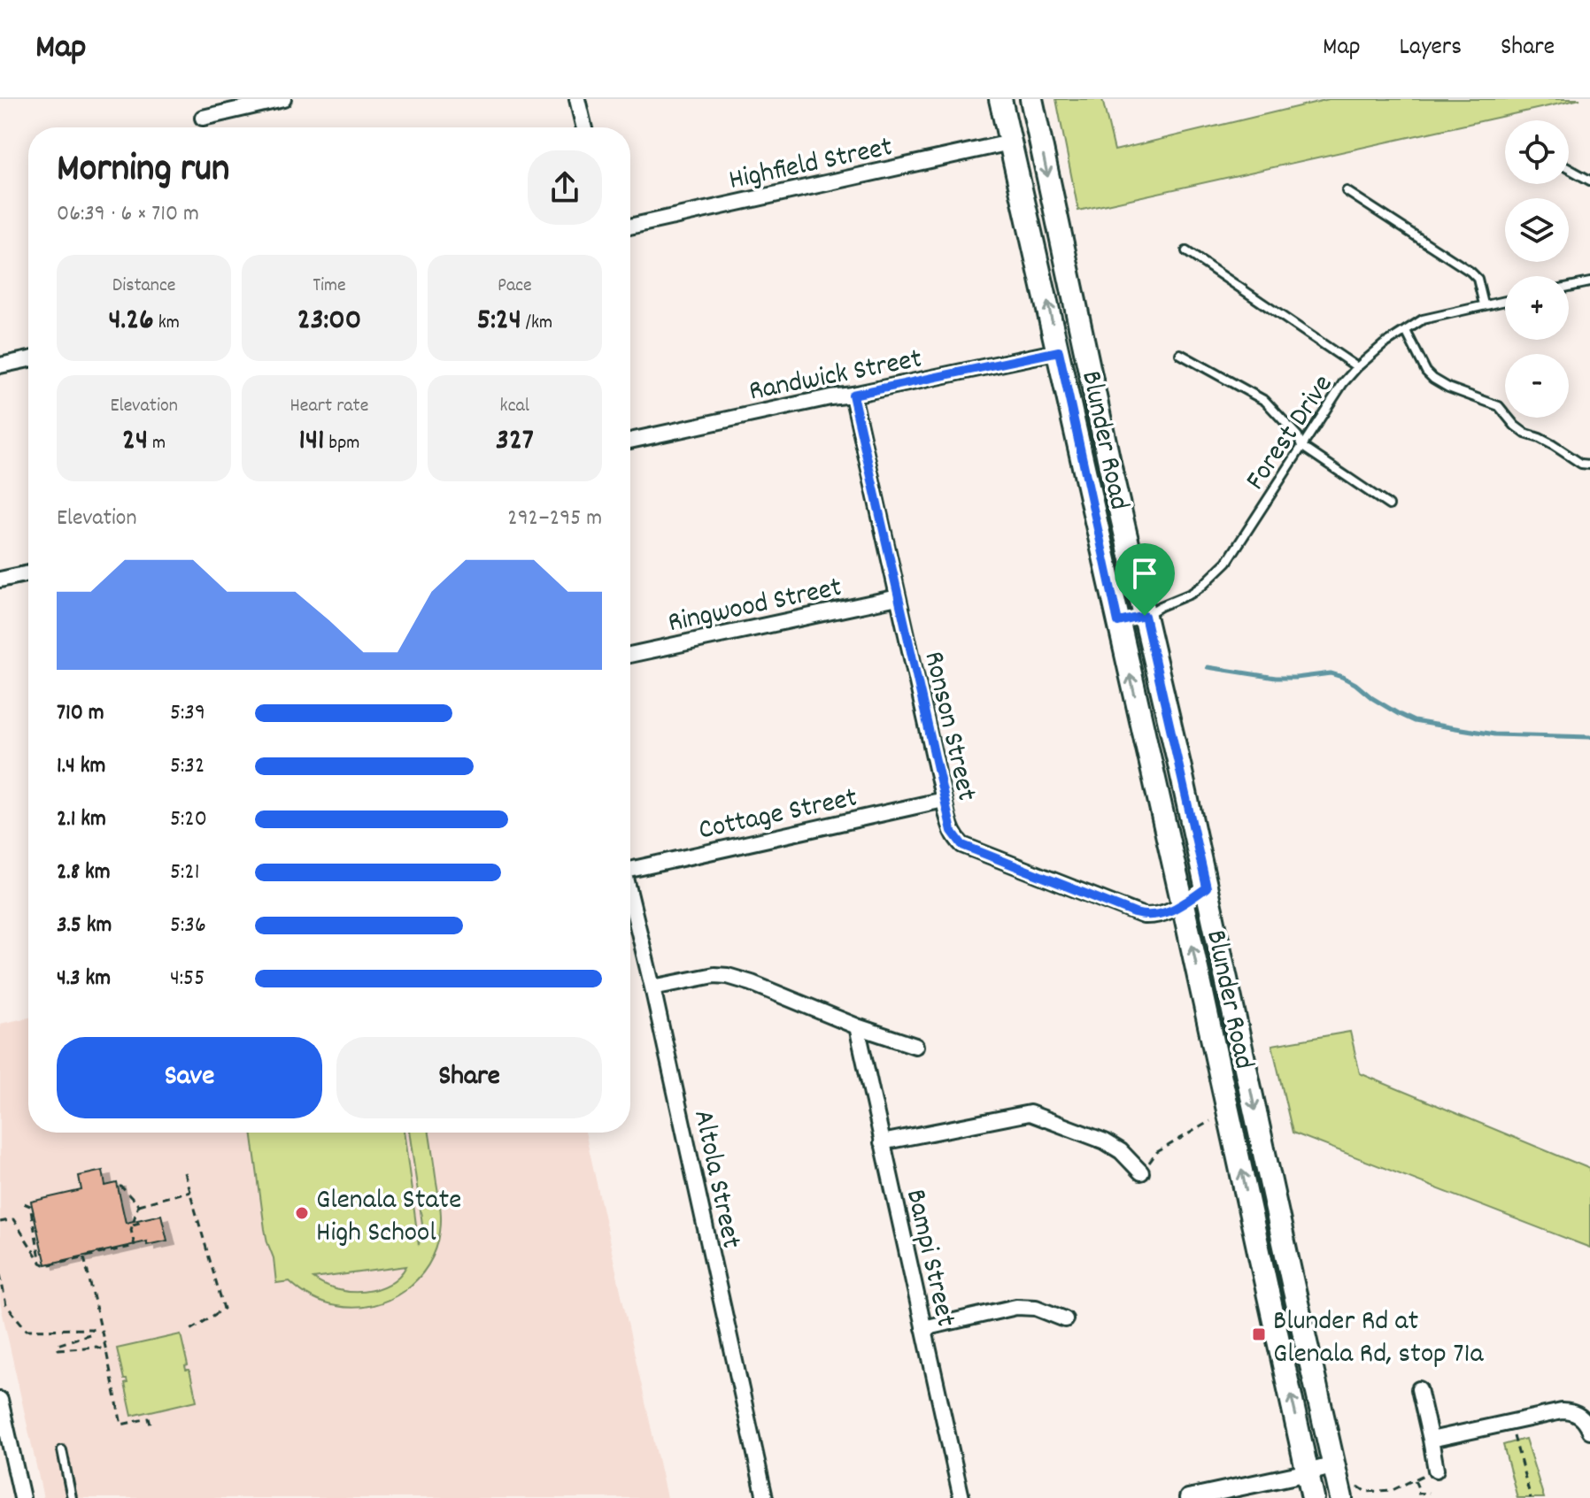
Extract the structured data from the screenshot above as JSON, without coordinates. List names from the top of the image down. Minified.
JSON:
{"streets":{"main road":["Blunder Road"],"street":["Highfield Street","Randwick Street","Ringwood Street","Ronson Street","Cottage Street","Altola Street","Bampi Street"],"lane":["Forest Drive"]},"crossings":[["Highfield Street","Blunder Road"],["Randwick Street","Blunder Road"],["Randwick Street","Ronson Street"],["Forest Drive","Blunder Road"],["Blunder Road","Ronson Street"],["Ringwood Street","Ronson Street"],["Ronson Street","Cottage Street"]],"places":{"other":["Glenala State High School"],"transit":["Blunder Rd at Glenala Rd, stop 71a"]},"page":{"header":"Map","nav":["Map","Layers","Share"],"map_buttons":["+","−"],"heading":["Morning run","06:39 · 6 × 710 m"],"stats":[["Distance","4.26 km"],["Time","23:00"],["Pace","5:24 /km"],["Elevation","24 m"],["Heart rate","141 bpm"],["kcal","327"]],"chart":["Elevation","292–295 m"],"list":[{"name":"710 m","note":"5:39"},{"name":"1.4 km","note":"5:32"},{"name":"2.1 km","note":"5:20"},{"name":"2.8 km","note":"5:21"},{"name":"3.5 km","note":"5:36"},{"name":"4.3 km","note":"4:55"}],"buttons":["Save","Share"]}}
